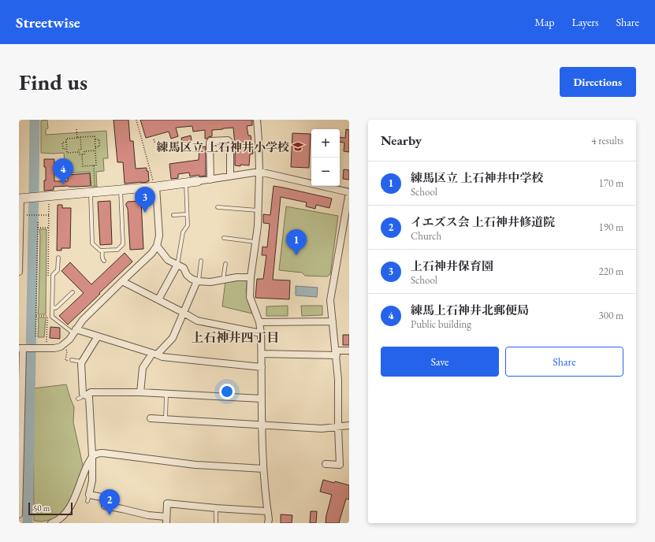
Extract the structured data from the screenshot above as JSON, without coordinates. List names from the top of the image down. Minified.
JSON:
{"districts":["上石神井四丁目"],"places":{"school or university":["練馬区立 上石神井小学校"]},"scale_bar":"50 m","page":{"header":"Streetwise","nav":["Map","Layers","Share"],"buttons":["Directions",["Save","Share"]],"title":"Find us","heading":["Nearby","4 results"],"map_buttons":["+","−"],"pins":["4","3","1","2"],"list":[{"mark":"1","name":"練馬区立 上石神井中学校","note":"School","value":"170 m"},{"mark":"2","name":"イエズス会 上石神井修道院","note":"Church","value":"190 m"},{"mark":"3","name":"上石神井保育園","note":"School","value":"220 m"},{"mark":"4","name":"練馬上石神井北郵便局","note":"Public building","value":"300 m"}],"scale":"50 m"}}
